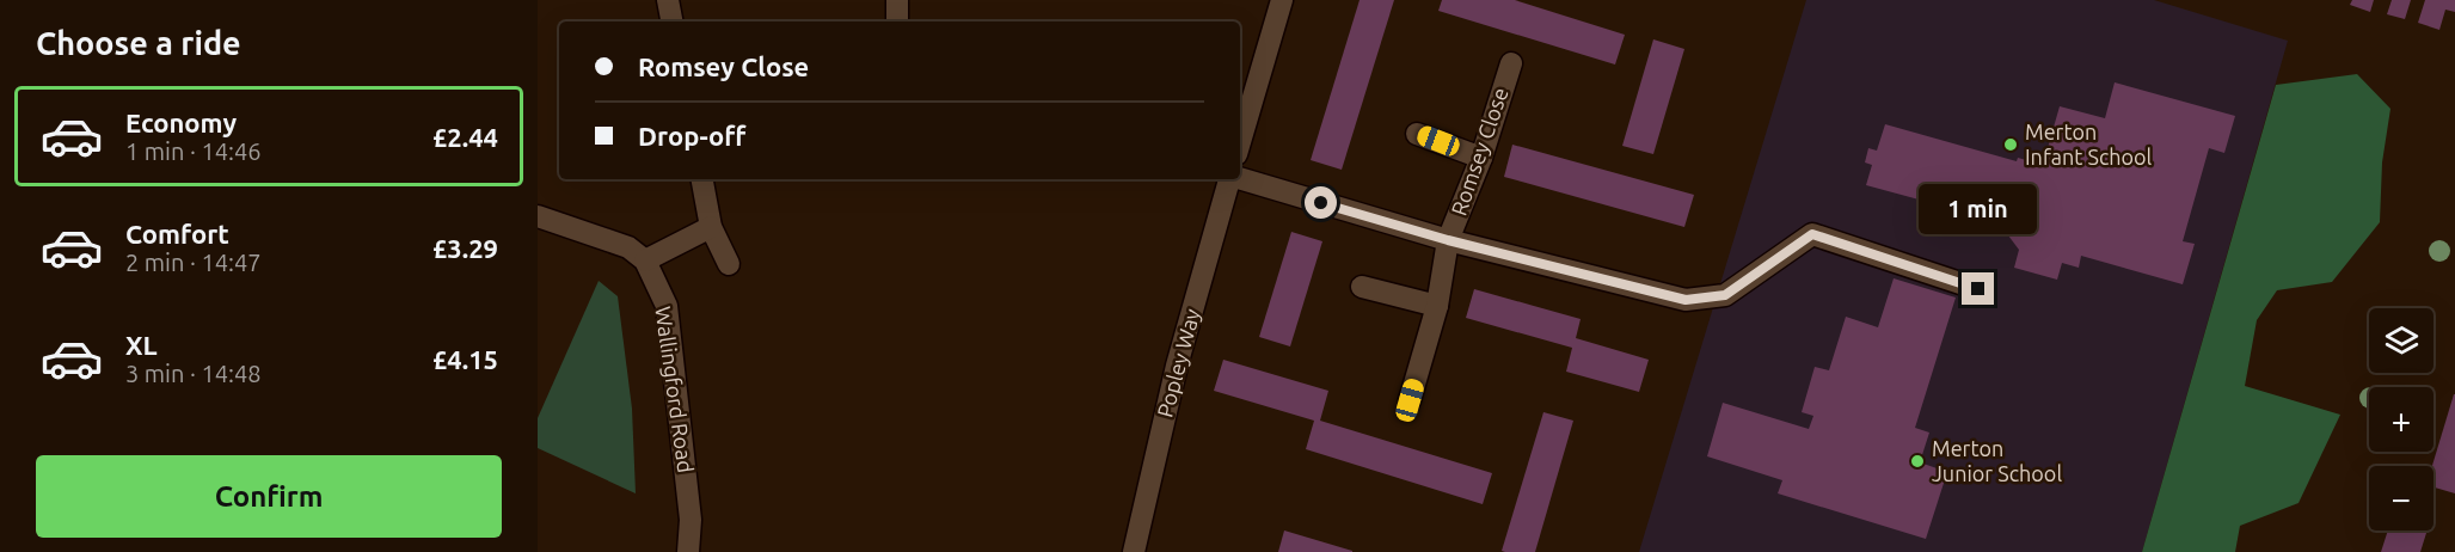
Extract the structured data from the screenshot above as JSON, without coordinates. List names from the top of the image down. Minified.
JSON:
{"streets":{"street":["Romsey Close","Popley Way","Wallingford Road"]},"places":["Merton Infant School","Merton Junior School"],"page":{"heading":"Choose a ride","banner":["Romsey Close","Drop-off"],"list":[{"name":"Economy","note":"1 min · 14:46","value":"£2.44"},{"name":"Comfort","note":"2 min · 14:47","value":"£3.29"},{"name":"XL","note":"3 min · 14:48","value":"£4.15"}],"bubble":"1 min","map_buttons":["+","−"],"buttons":"Confirm"}}
